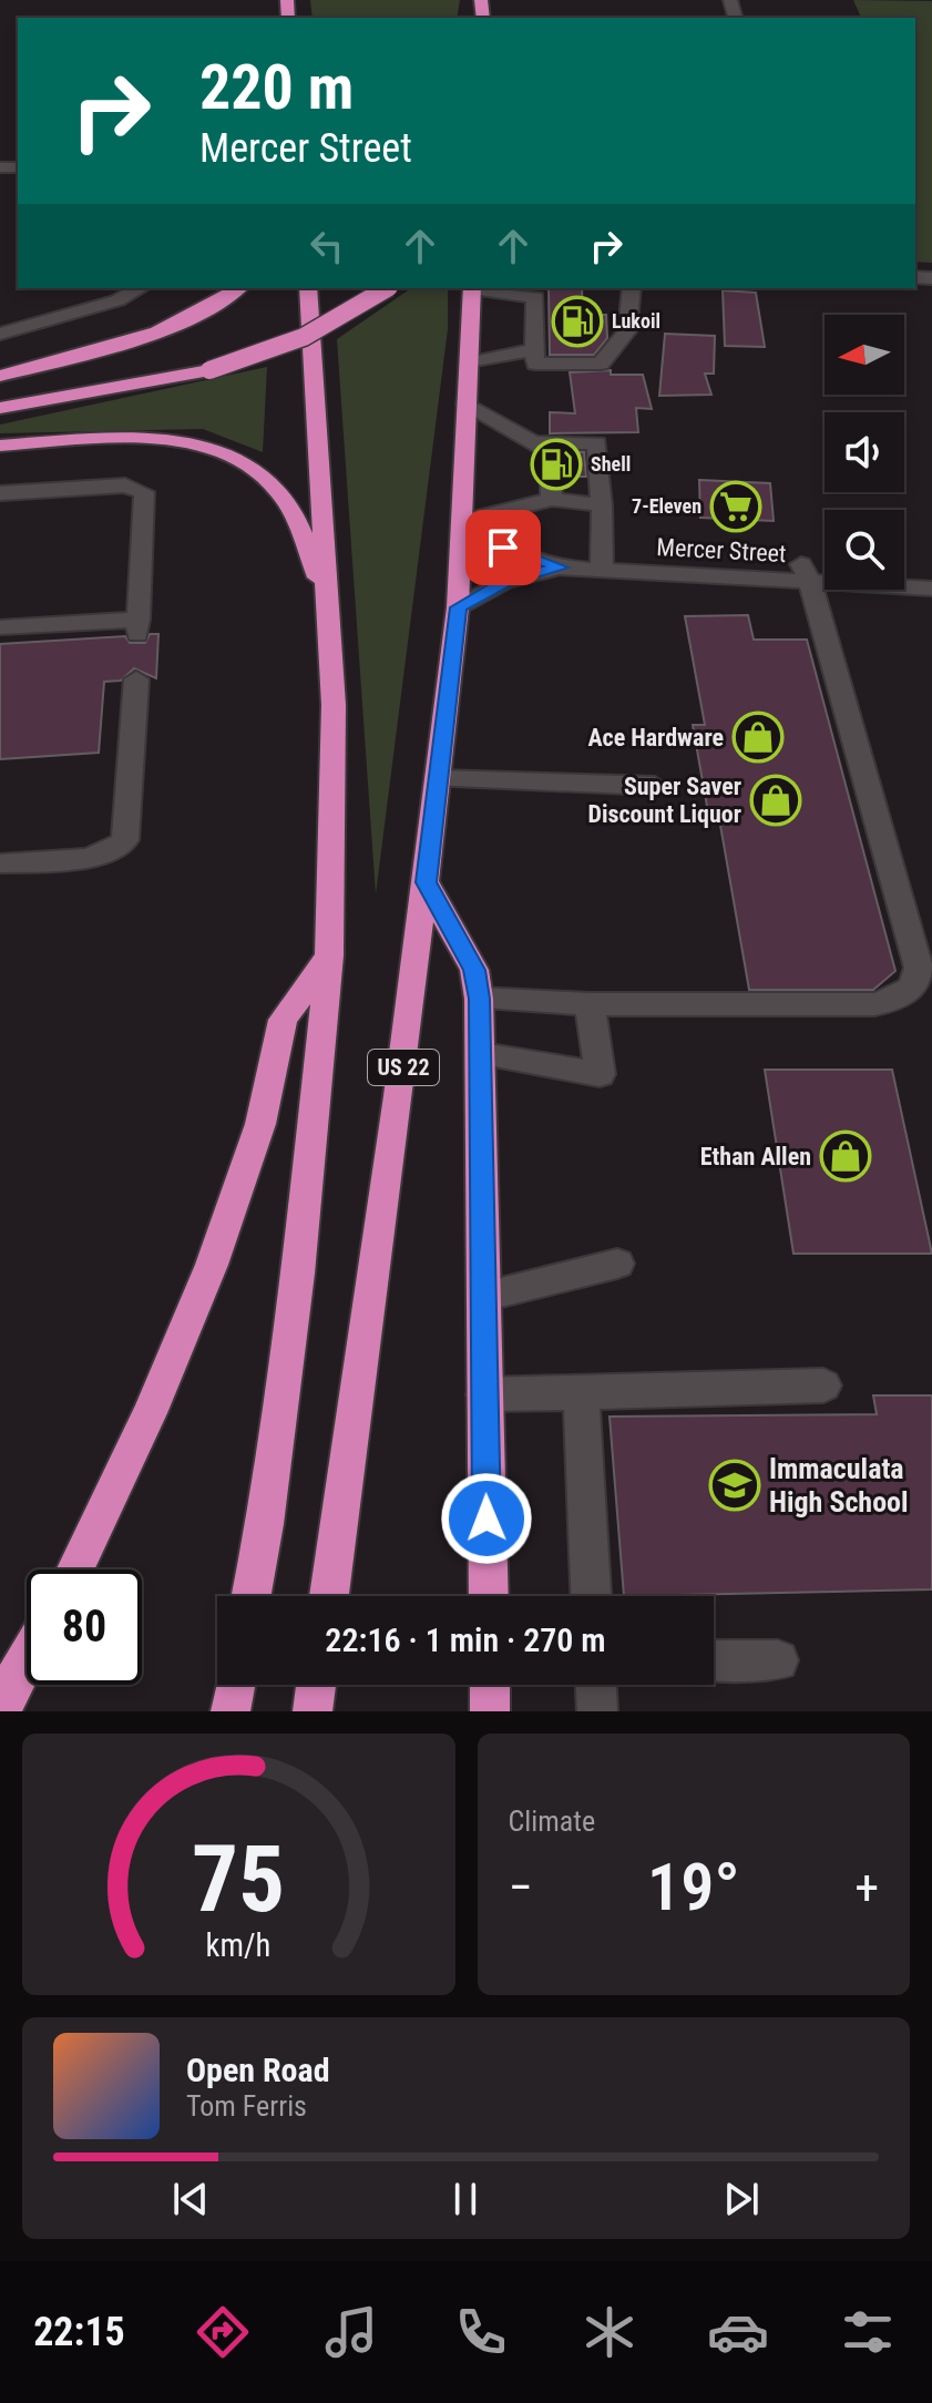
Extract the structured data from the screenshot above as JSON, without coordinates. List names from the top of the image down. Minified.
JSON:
{"streets":{"highway":["US 22"],"street":["Mercer Street"]},"crossings":[["Mercer Street","US 22"]],"places":{"fuel station":["Lukoil","Shell"],"supermarket":["7-Eleven"],"shop":["Ace Hardware","Super Saver Discount Liquor","Ethan Allen"],"school or university":["Immaculata High School"]},"north":"left","page":{"turn":["220 m","Mercer Street"],"limit":"80","trip":"22:16 · 1 min · 270 m","tile":"Climate","heat":["−","19°","+"],"song":["Open Road","Tom Ferris"],"tabs":"22:15","gauge":["75","km/h"]}}
